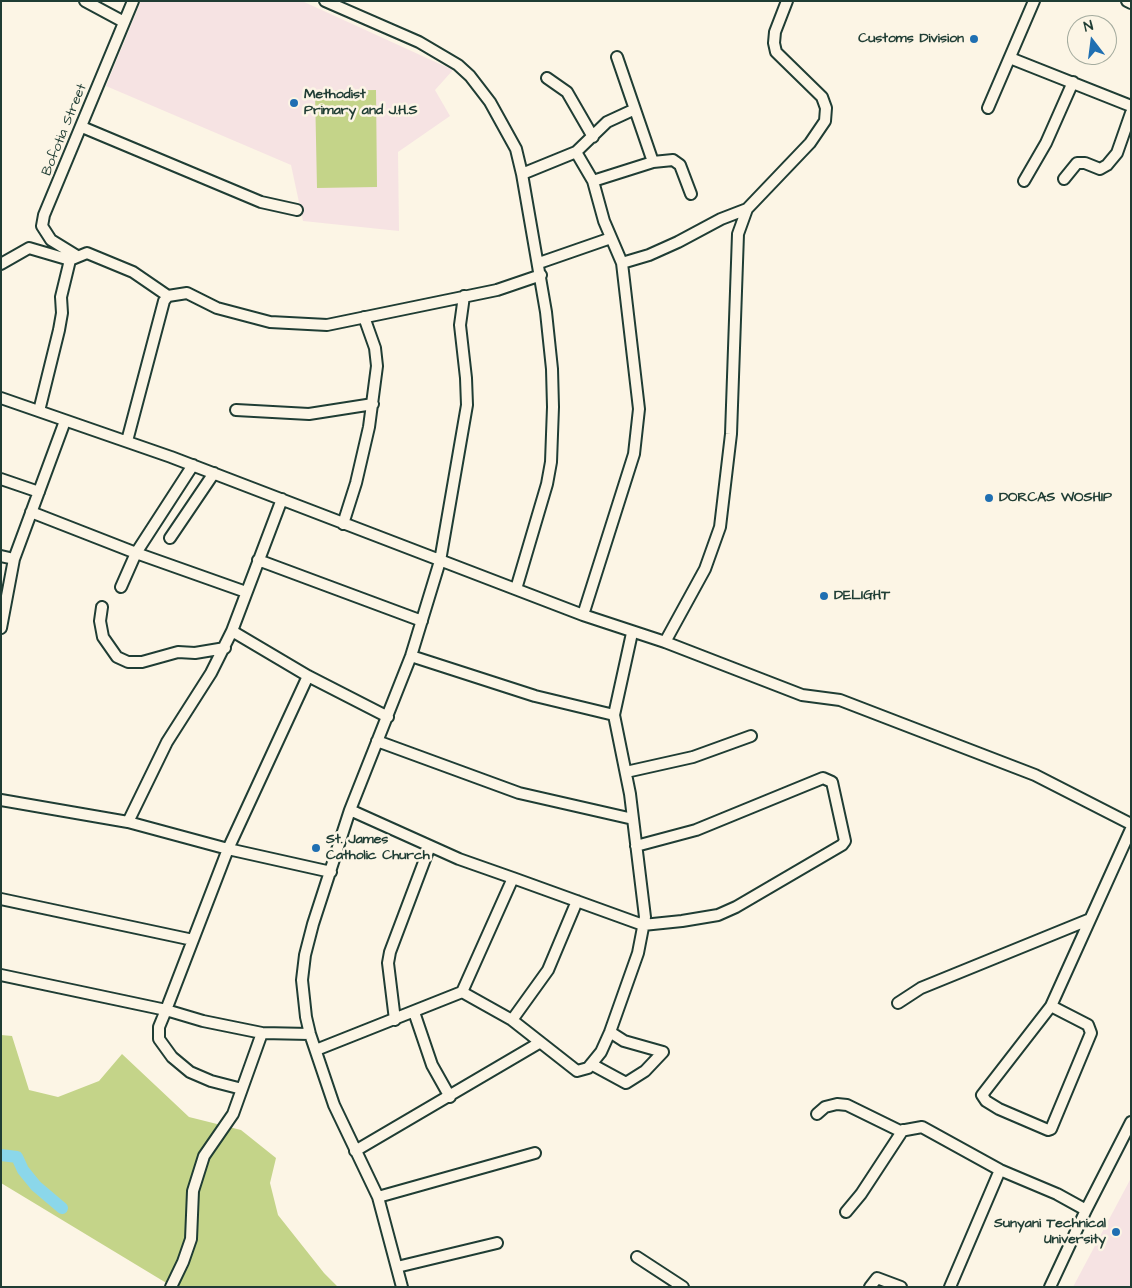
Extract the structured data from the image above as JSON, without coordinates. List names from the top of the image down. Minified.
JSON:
{"streets":{"street":["Bofotia Street"]},"places":["Customs Division","Methodist Primary and J.H.S","DORCAS WOSHIP","DELIGHT","St. James Catholic Church","Sunyani Technical University"],"north":"top"}
